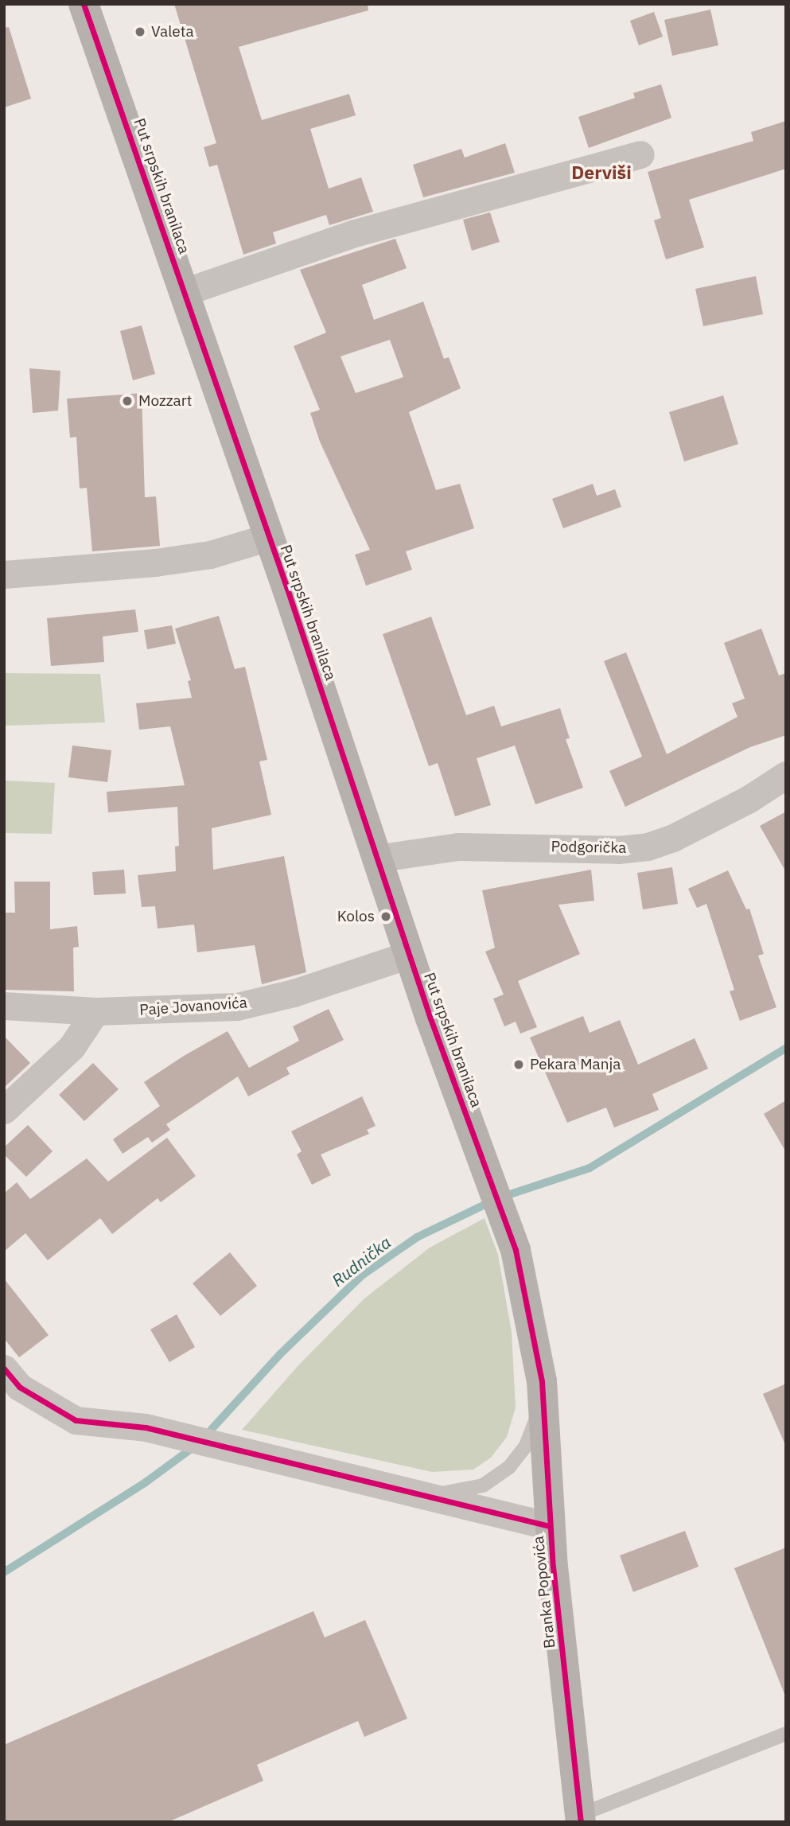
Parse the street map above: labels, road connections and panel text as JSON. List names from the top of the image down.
{
  "streets": {
    "main road": ["Put srpskih branilaca", "Branka Popovića"],
    "street": ["Podgorička", "Paje Jovanovića"]
  },
  "crossings": [
    ["Put srpskih branilaca", "Podgorička"],
    ["Put srpskih branilaca", "Paje Jovanovića"],
    ["Put srpskih branilaca", "Branka Popovića"]
  ],
  "districts": ["Derviši"],
  "water": ["Rudnička"],
  "places": [
    "Valeta",
    "Mozzart",
    "Kolos",
    "Pekara Manja"
  ]
}
